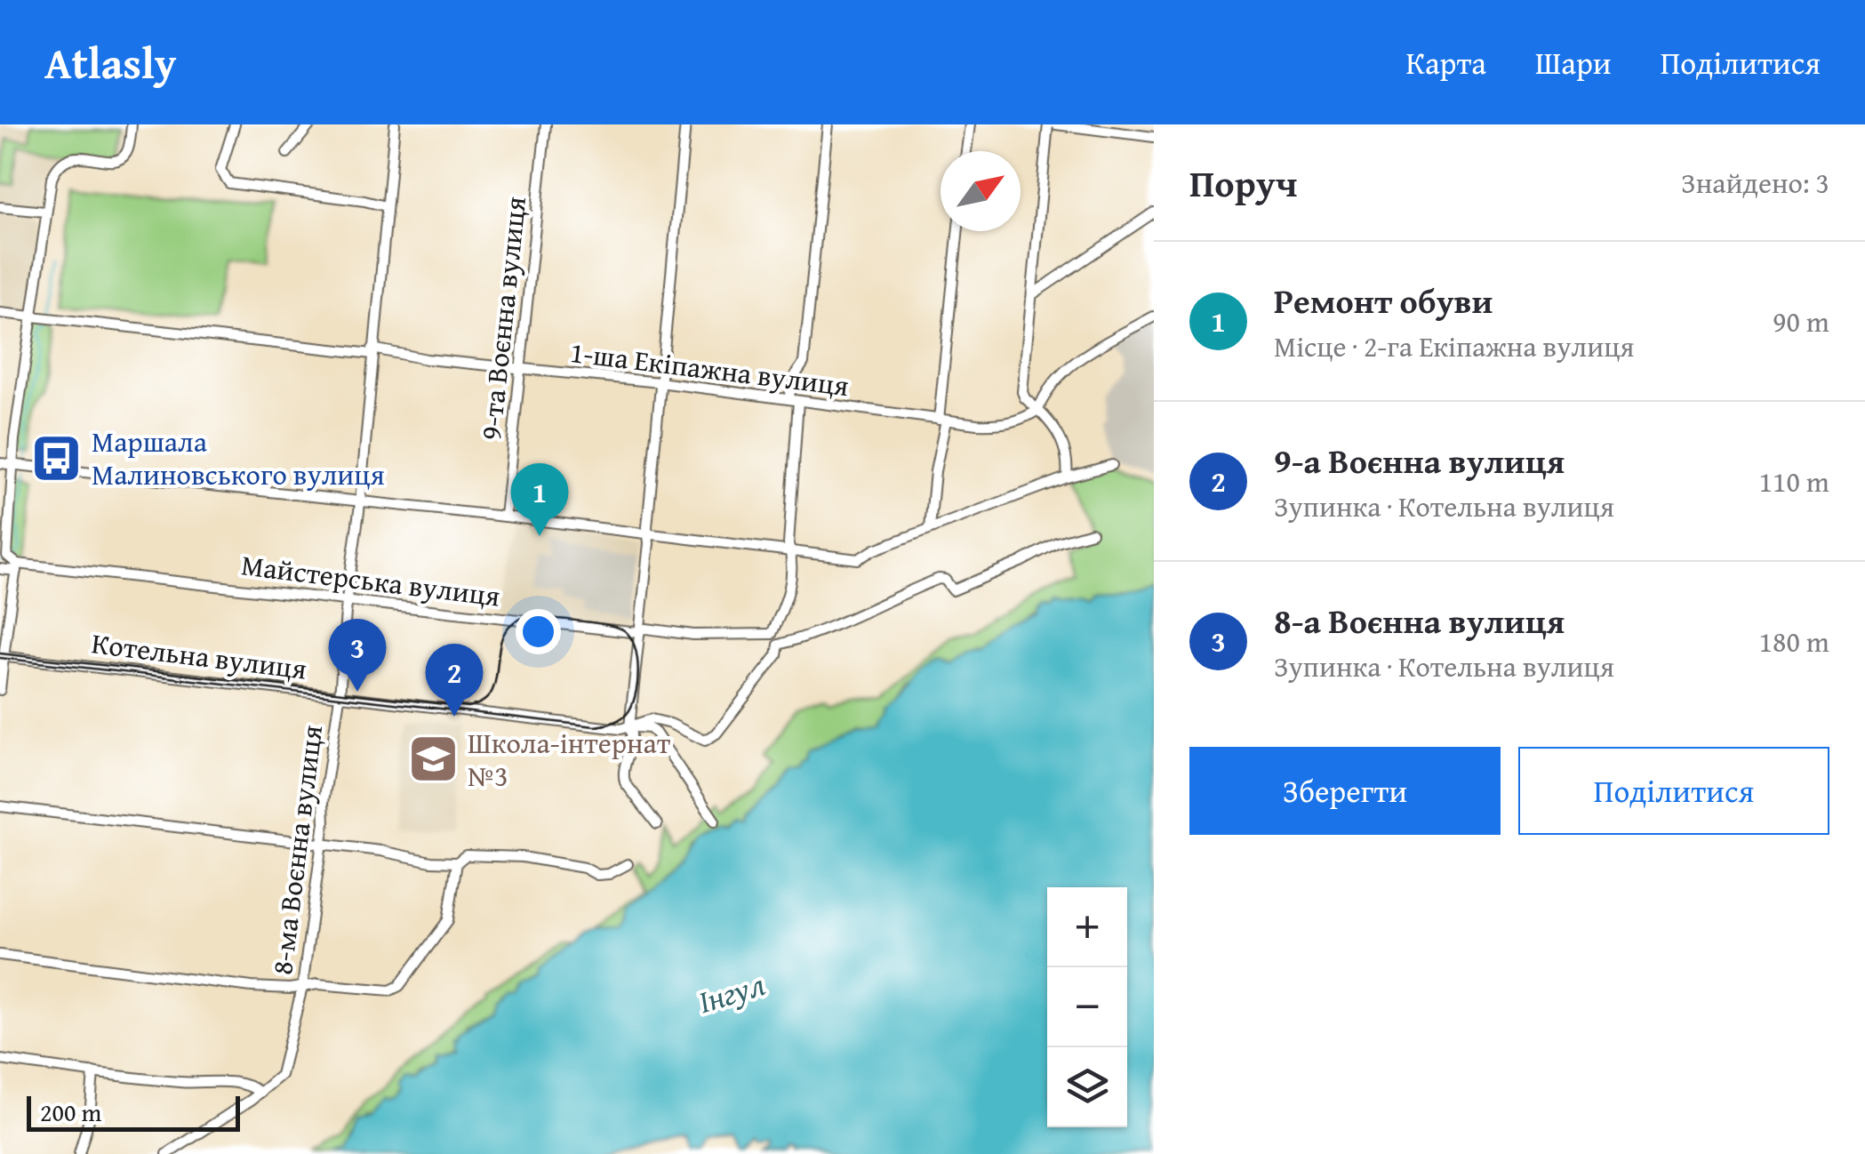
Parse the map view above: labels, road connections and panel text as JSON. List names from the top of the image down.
{
  "streets": {
    "street": [
      "9-та Воєнна вулиця",
      "1-ша Екіпажна вулиця",
      "Майстерська вулиця",
      "Котельна вулиця",
      "8-ма Воєнна вулиця"
    ]
  },
  "crossings": [
    ["9-та Воєнна вулиця", "1-ша Екіпажна вулиця"],
    ["1-ша Екіпажна вулиця", "8-ма Воєнна вулиця"],
    ["Майстерська вулиця", "8-ма Воєнна вулиця"],
    ["Котельна вулиця", "8-ма Воєнна вулиця"]
  ],
  "water": ["Інгул"],
  "places": {
    "bus stop": ["Маршала Малиновського вулиця"],
    "school or university": ["Школа-інтернат №3"]
  },
  "scale_bar": "200 m",
  "north": "top right",
  "page": {
    "header": "Atlasly",
    "nav": ["Карта", "Шари", "Поділитися"],
    "heading": ["Поруч", "Знайдено: 3"],
    "list": [
      {
        "mark": "1",
        "name": "Ремонт обуви",
        "note": "Місце · 2-га Екіпажна вулиця",
        "value": "90 m"
      },
      {
        "mark": "2",
        "name": "9-а Воєнна вулиця",
        "note": "Зупинка · Котельна вулиця",
        "value": "110 m"
      },
      {
        "mark": "3",
        "name": "8-а Воєнна вулиця",
        "note": "Зупинка · Котельна вулиця",
        "value": "180 m"
      }
    ],
    "pins": ["1", "3", "2"],
    "buttons": ["Зберегти", "Поділитися"],
    "map_buttons": ["+", "−"],
    "scale": "200 m"
  }
}
